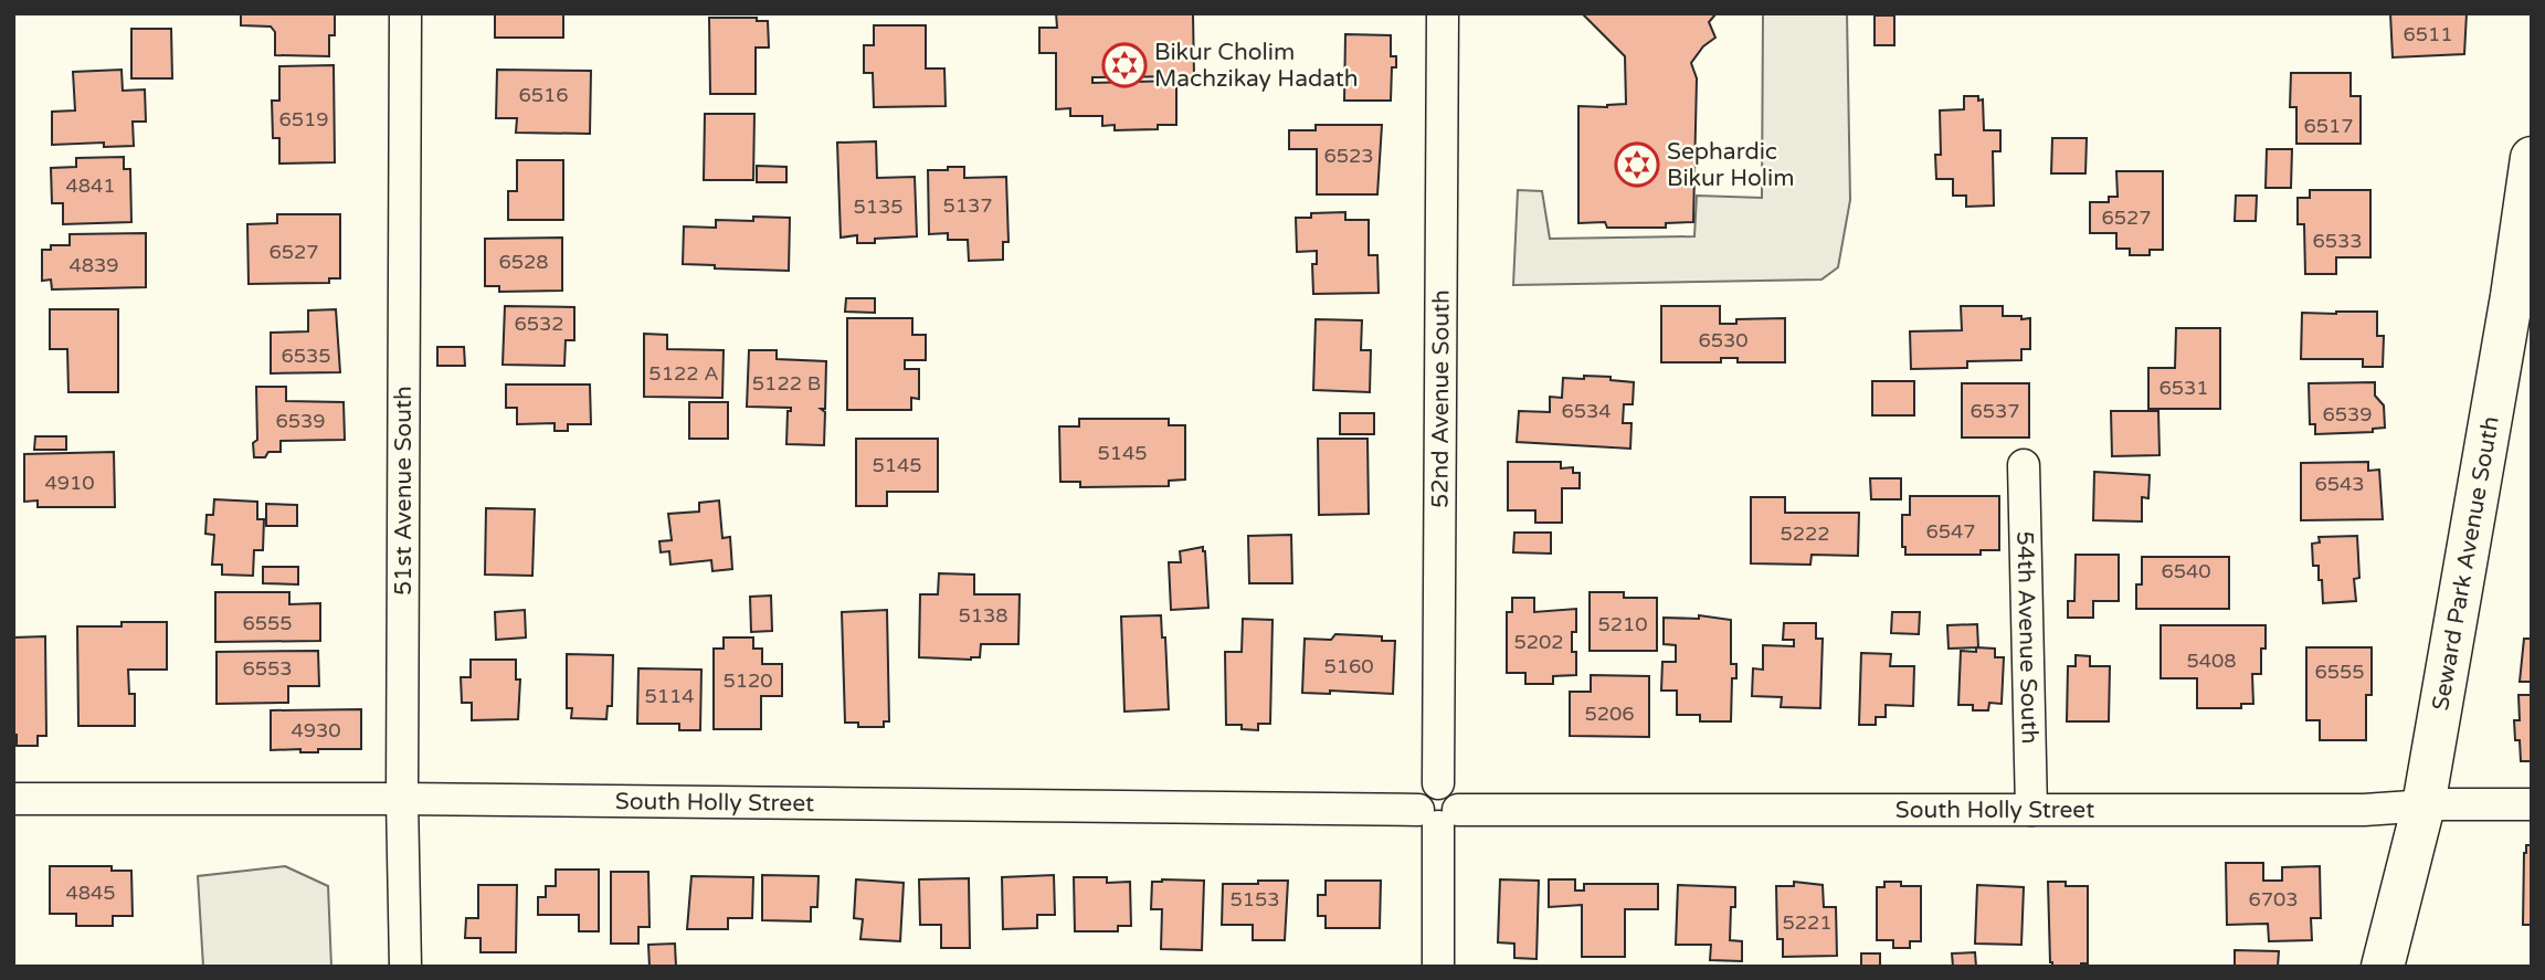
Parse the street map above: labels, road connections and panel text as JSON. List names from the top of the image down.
{
  "streets": {
    "main road": ["Seward Park Avenue South"],
    "street": [
      "52nd Avenue South",
      "51st Avenue South",
      "54th Avenue South",
      "South Holly Street"
    ]
  },
  "crossings": [
    ["52nd Avenue South", "South Holly Street"],
    ["51st Avenue South", "South Holly Street"],
    ["Seward Park Avenue South", "South Holly Street"],
    ["54th Avenue South", "South Holly Street"]
  ],
  "places": {
    "synagogue": ["Bikur Cholim Machzikay Hadath", "Sephardic Bikur Holim"]
  },
  "house_numbers": [
    "6511",
    "6516",
    "6519",
    "6517",
    "6523",
    "4841",
    "5137",
    "5135",
    "6527",
    "6533",
    "6527",
    "6528",
    "4839",
    "6532",
    "6530",
    "6535",
    "5122 A",
    "5122 B",
    "6531",
    "6534",
    "6537",
    "6539",
    "6539",
    "5145",
    "5145",
    "4910",
    "6543",
    "6547",
    "5222",
    "6540",
    "5138",
    "6555",
    "5210",
    "5202",
    "5408",
    "5160",
    "6553",
    "6555",
    "5120",
    "5114",
    "5206",
    "4930",
    "4845",
    "5153",
    "6703",
    "5221"
  ]
}
